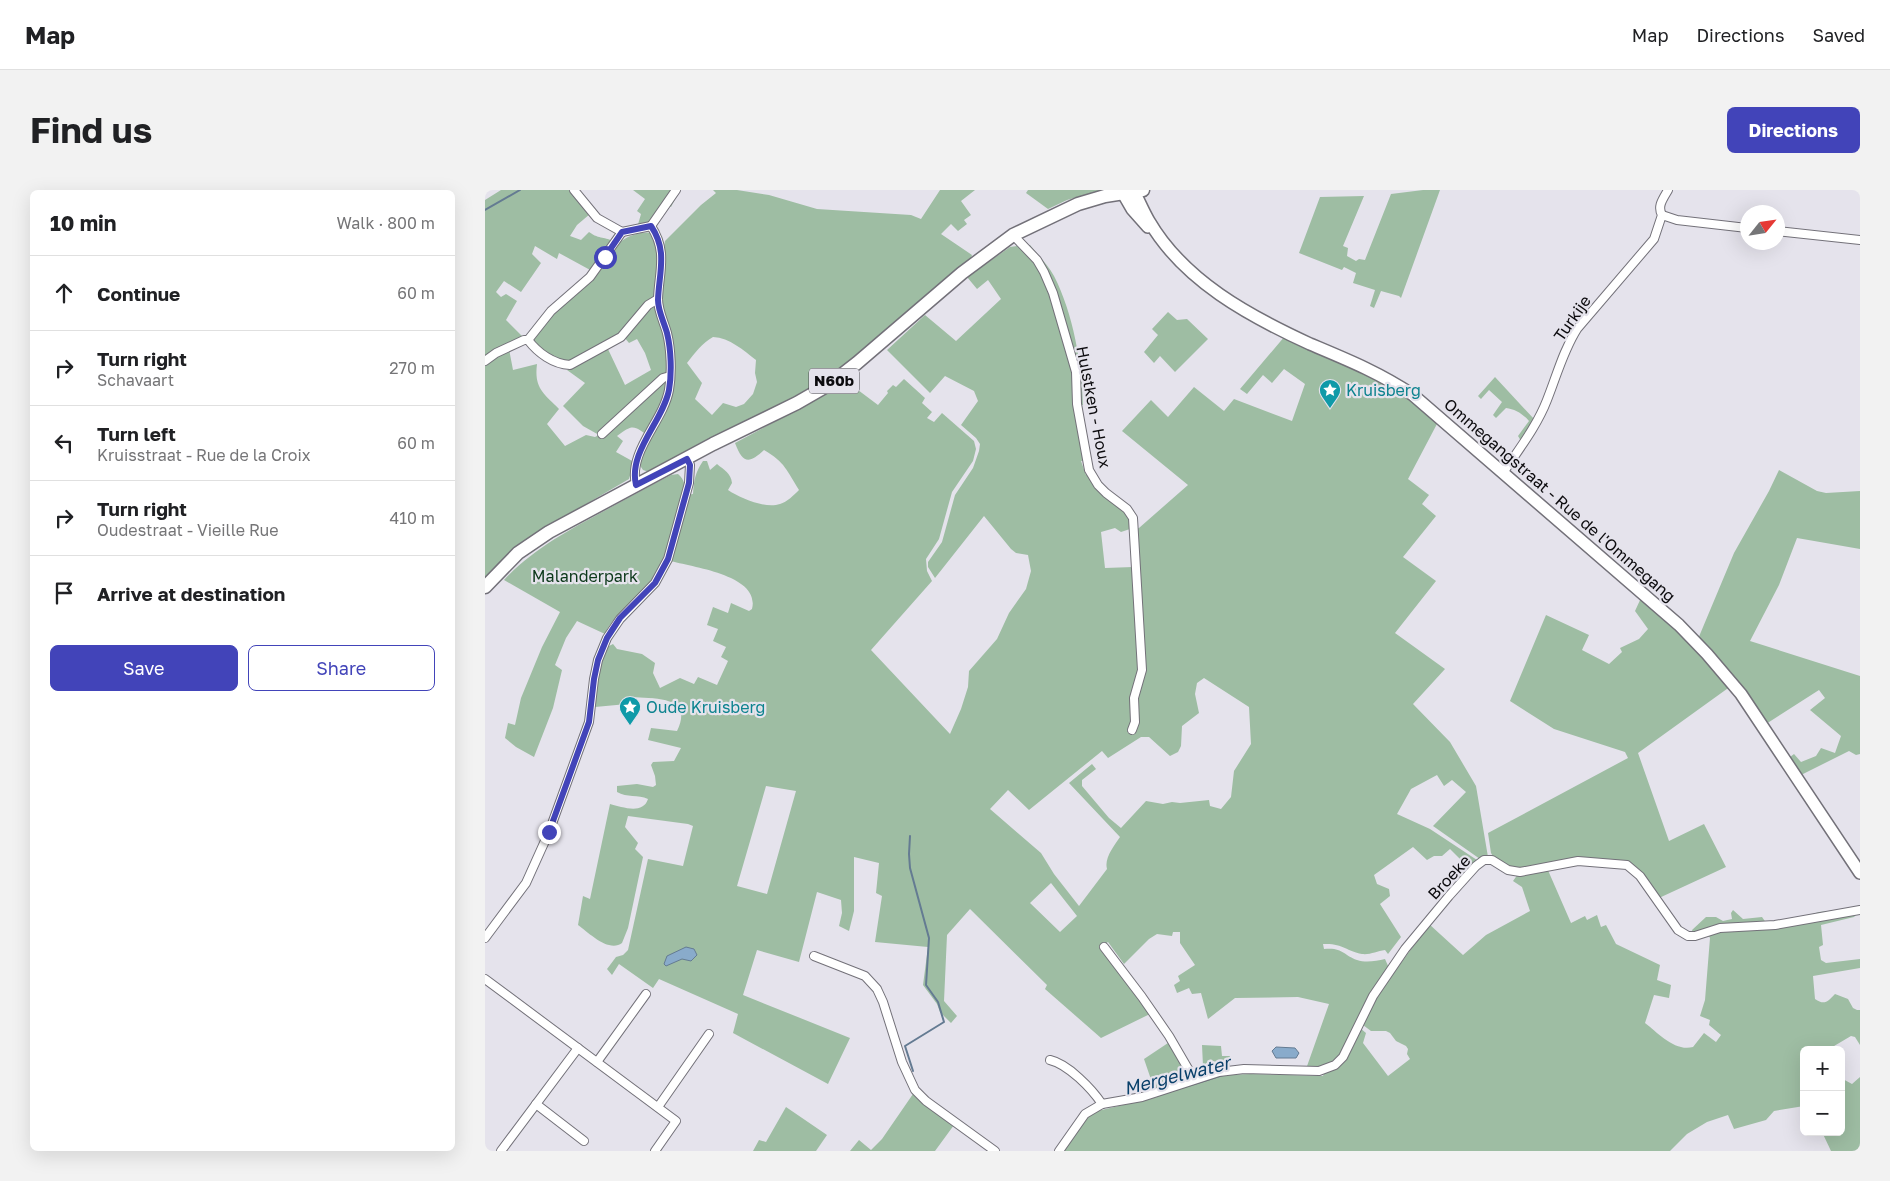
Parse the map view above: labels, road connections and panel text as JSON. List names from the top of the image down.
{
  "streets": {
    "main road": ["N60b", "Ommegangstraat - Rue de l'Ommegang"],
    "street": ["Turkije", "Hulstken - Houx", "Broeke"]
  },
  "crossings": [
    ["Turkije", "Ommegangstraat - Rue de l'Ommegang"],
    ["N60b", "Hulstken - Houx"],
    ["N60b", "Ommegangstraat - Rue de l'Ommegang"]
  ],
  "water": ["Mergelwater"],
  "parks": ["Malanderpark"],
  "places": {
    "place": ["Kruisberg", "Oude Kruisberg"]
  },
  "north": "top right",
  "page": {
    "header": "Map",
    "nav": ["Map", "Directions", "Saved"],
    "buttons": [
      "Directions",
      ["Save", "Share"]
    ],
    "title": "Find us",
    "heading": ["10 min", "Walk · 800 m"],
    "list": [
      ["Continue", "60 m"],
      ["Turn right", "Schavaart", "270 m"],
      ["Turn left", "Kruisstraat - Rue de la Croix", "60 m"],
      ["Turn right", "Oudestraat - Vieille Rue", "410 m"],
      "Arrive at destination"
    ],
    "map_buttons": ["+", "−"]
  }
}
